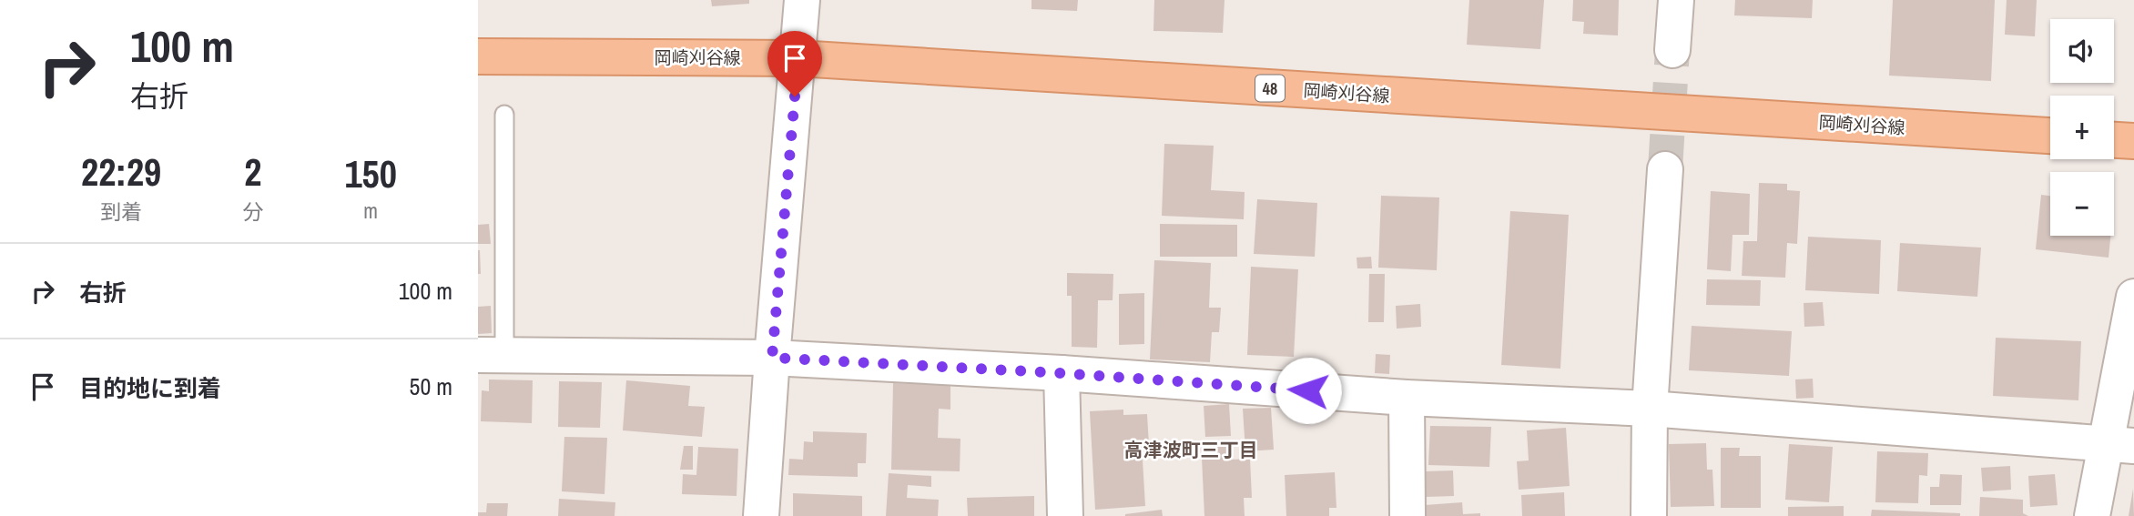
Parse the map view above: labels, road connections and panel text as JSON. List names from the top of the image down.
{
  "streets": {
    "main road": ["岡崎刈谷線", "48"]
  },
  "districts": ["高津波町三丁目"],
  "page": {
    "turn": ["100 m", "右折"],
    "map_buttons": ["+", "−"],
    "eta": [
      "22:29",
      "到着",
      "2",
      "分",
      "150",
      "m"
    ],
    "list": [
      {
        "name": "右折",
        "value": "100 m"
      },
      {
        "name": "目的地に到着",
        "value": "50 m"
      }
    ]
  }
}
